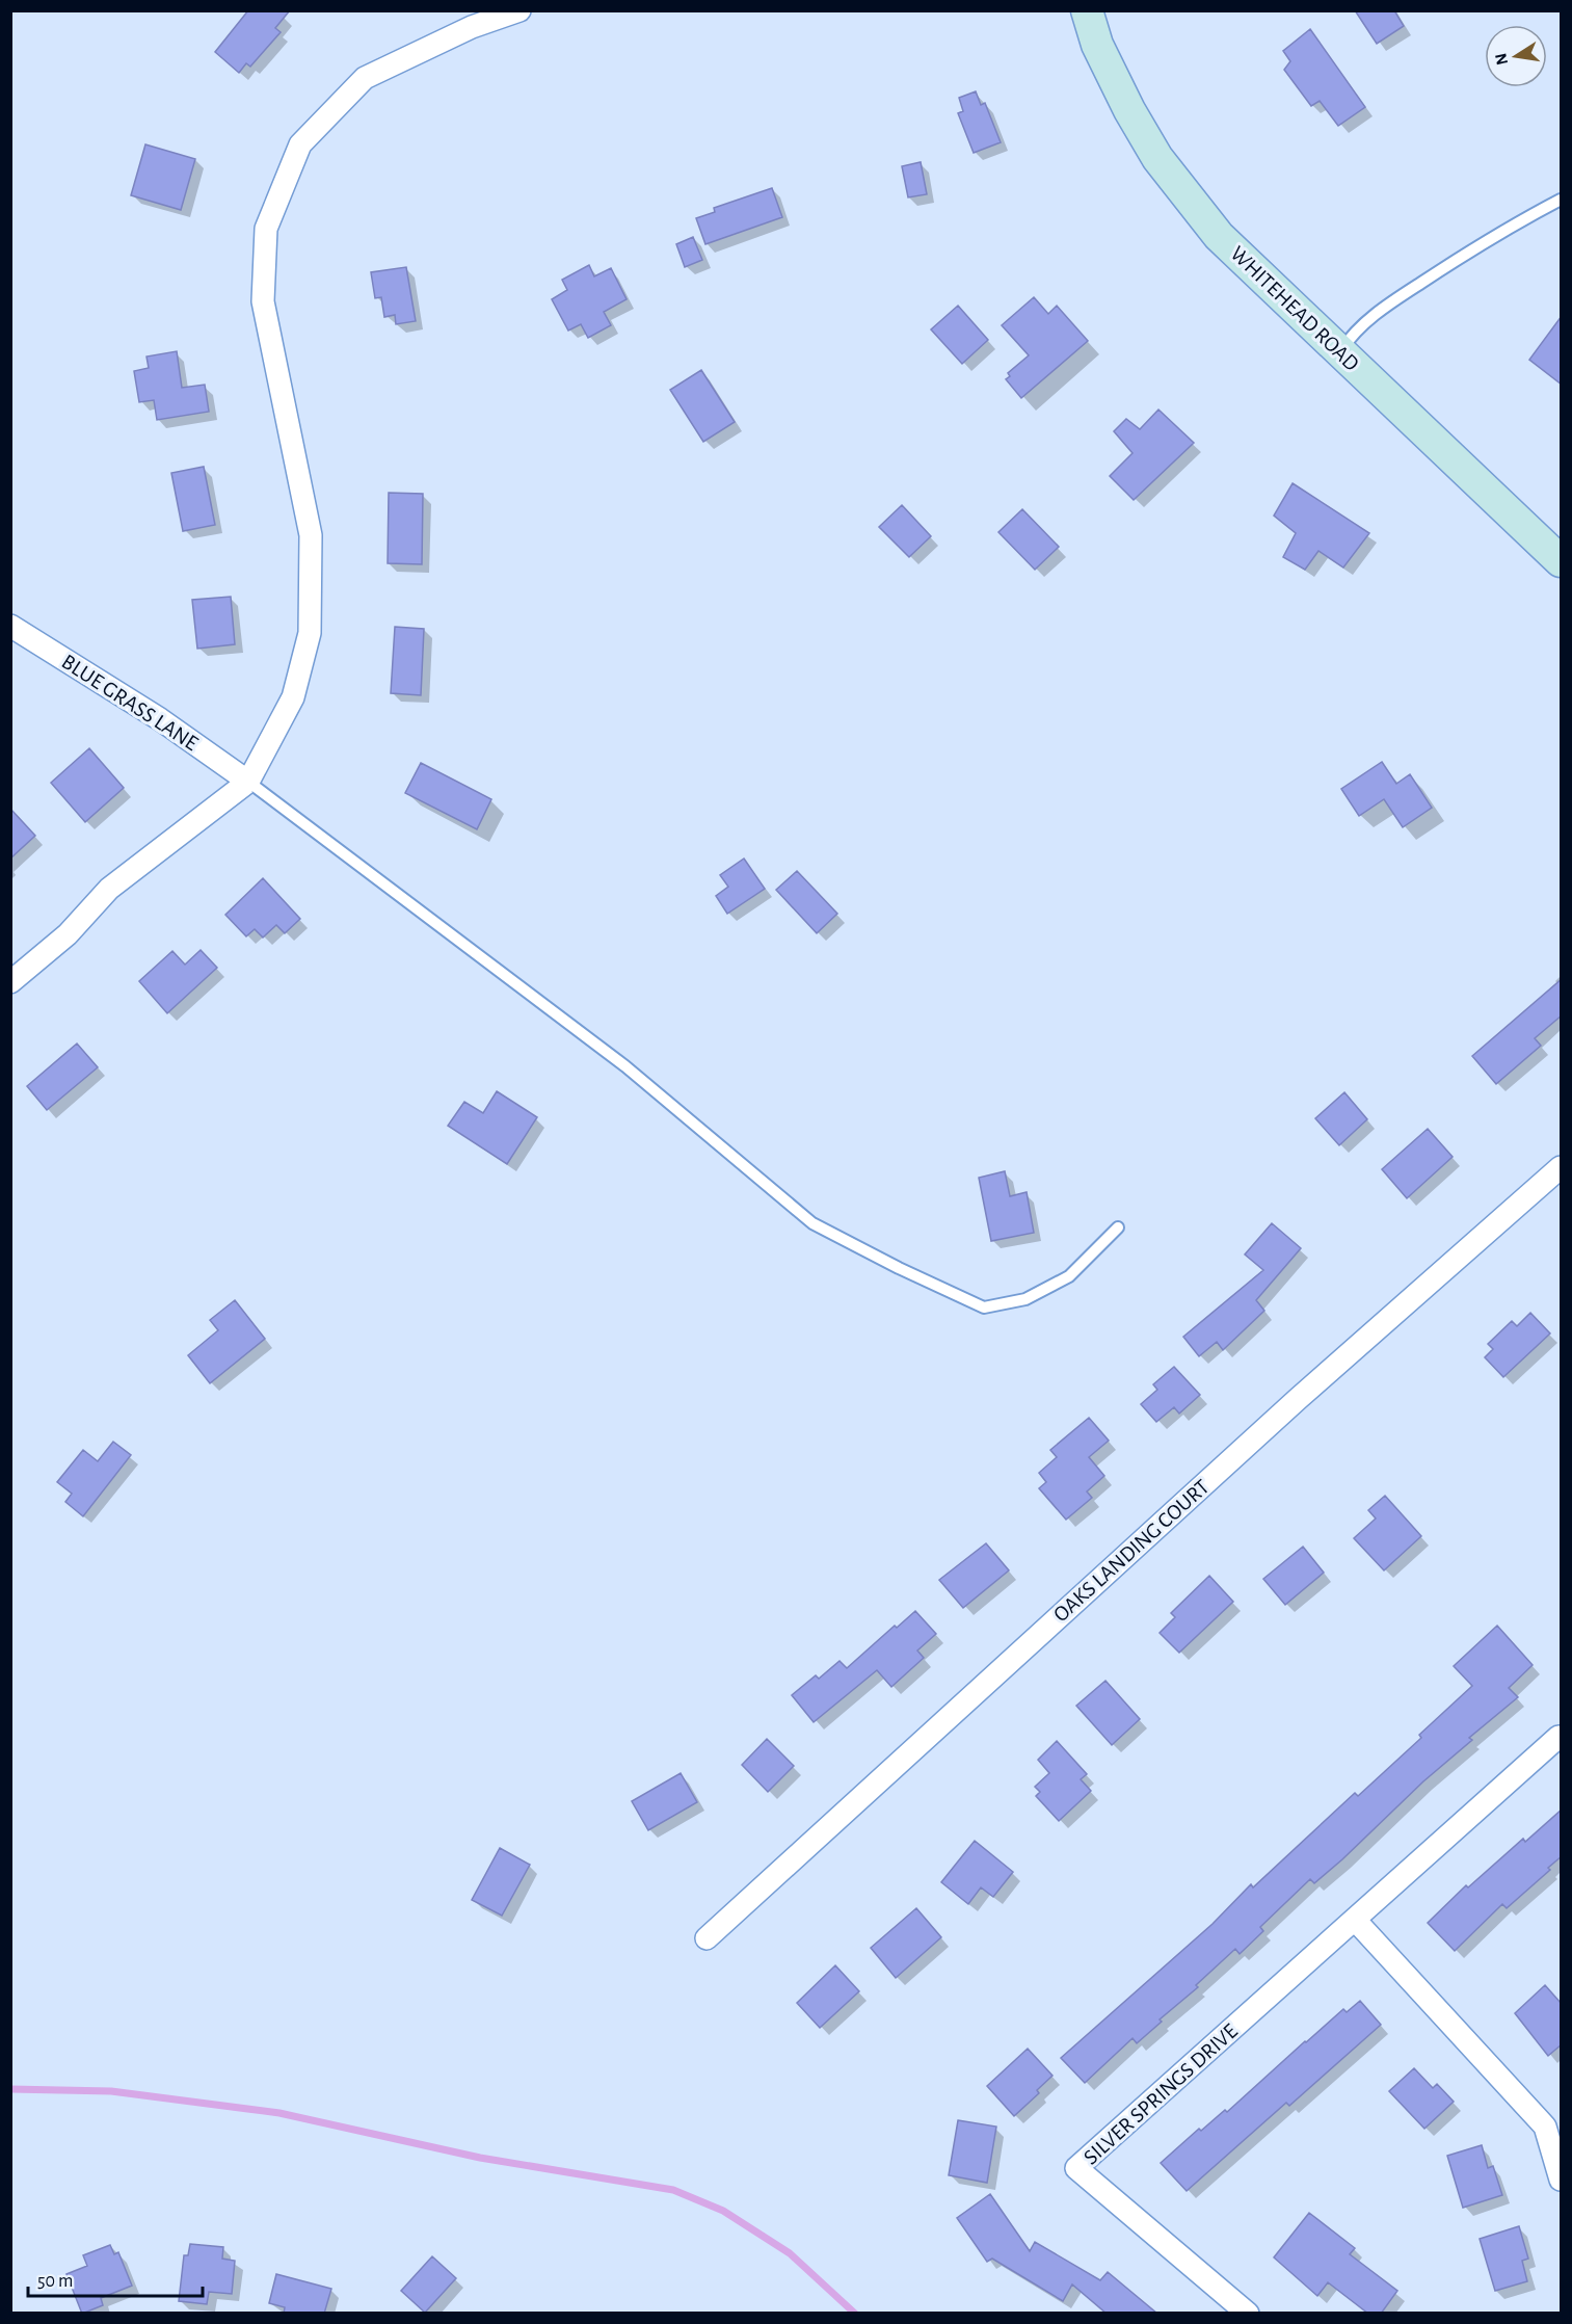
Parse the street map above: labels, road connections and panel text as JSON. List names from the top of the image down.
{
  "streets": {
    "street": [
      "WHITEHEAD ROAD",
      "BLUE GRASS LANE",
      "OAKS LANDING COURT",
      "SILVER SPRINGS DRIVE"
    ]
  },
  "scale_bar": "50 m",
  "north": "left"
}
